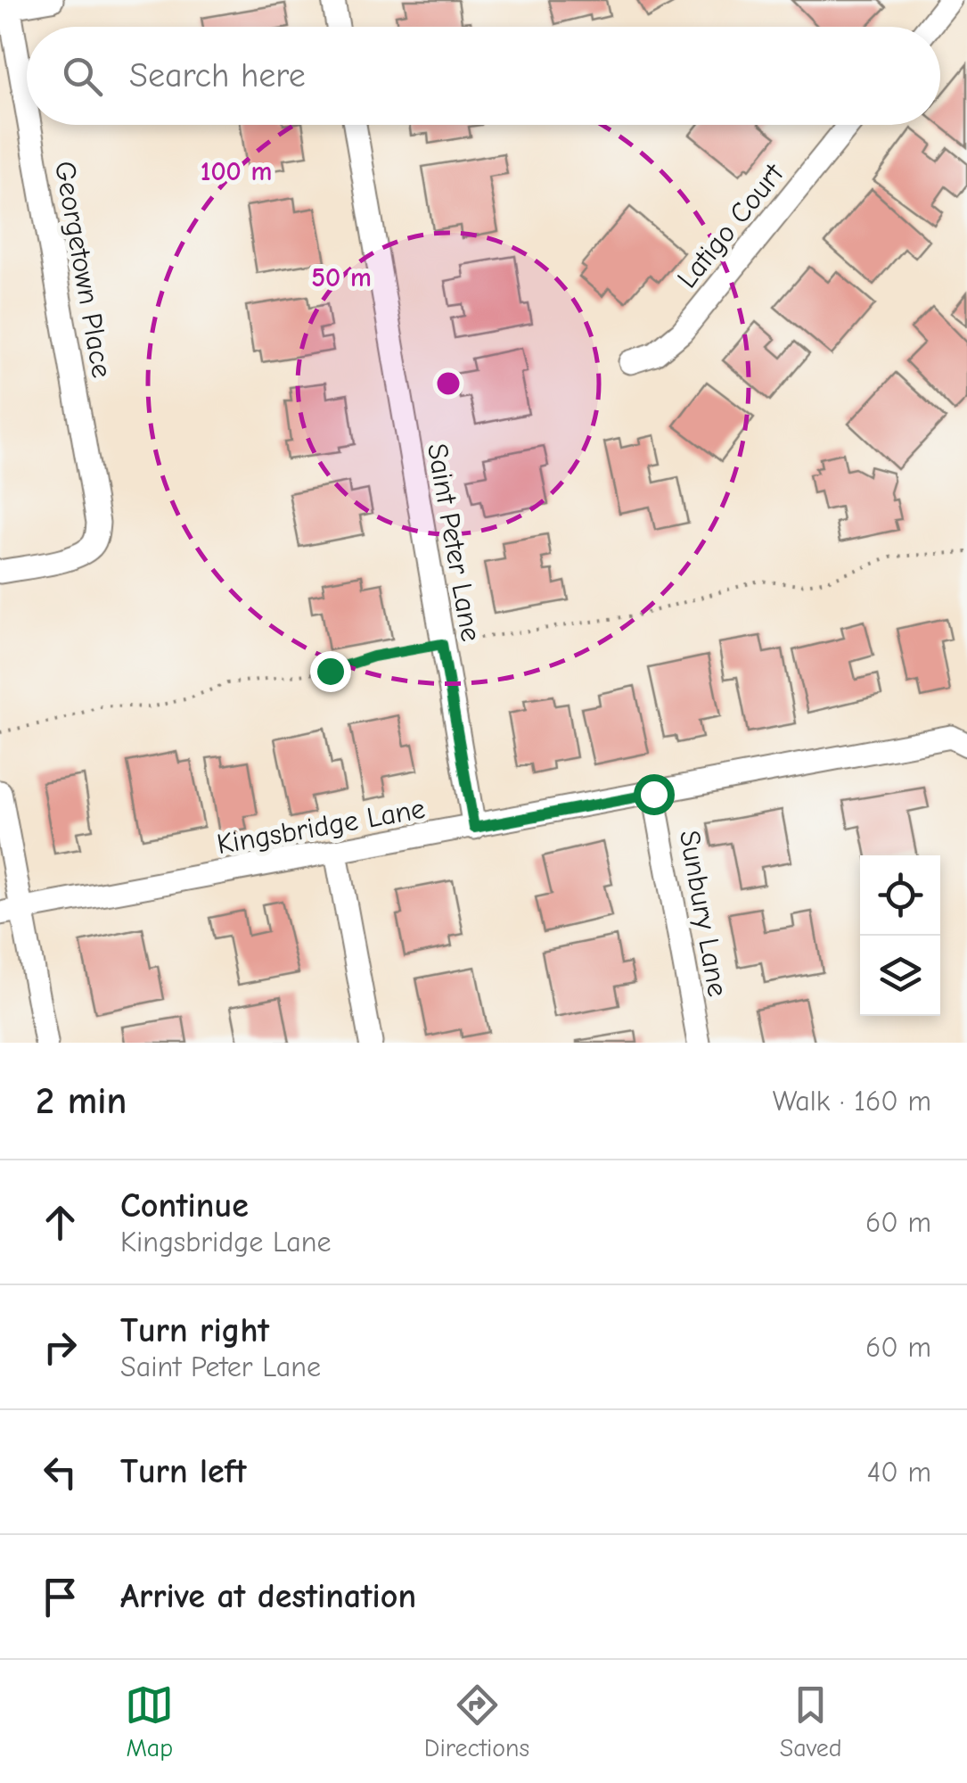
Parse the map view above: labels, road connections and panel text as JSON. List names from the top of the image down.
{
  "streets": {
    "street": [
      "Latigo Court",
      "Georgetown Place",
      "Saint Peter Lane",
      "Kingsbridge Lane",
      "Sunbury Lane"
    ]
  },
  "crossings": [
    ["Saint Peter Lane", "Kingsbridge Lane"],
    ["Kingsbridge Lane", "Sunbury Lane"]
  ],
  "page": {
    "search": "Search here",
    "heading": ["2 min", "Walk · 160 m"],
    "list": [
      ["Continue", "Kingsbridge Lane", "60 m"],
      ["Turn right", "Saint Peter Lane", "60 m"],
      ["Turn left", "40 m"],
      "Arrive at destination"
    ],
    "nav": ["Map", "Directions", "Saved"]
  },
  "rings": ["100 m", "50 m"]
}
